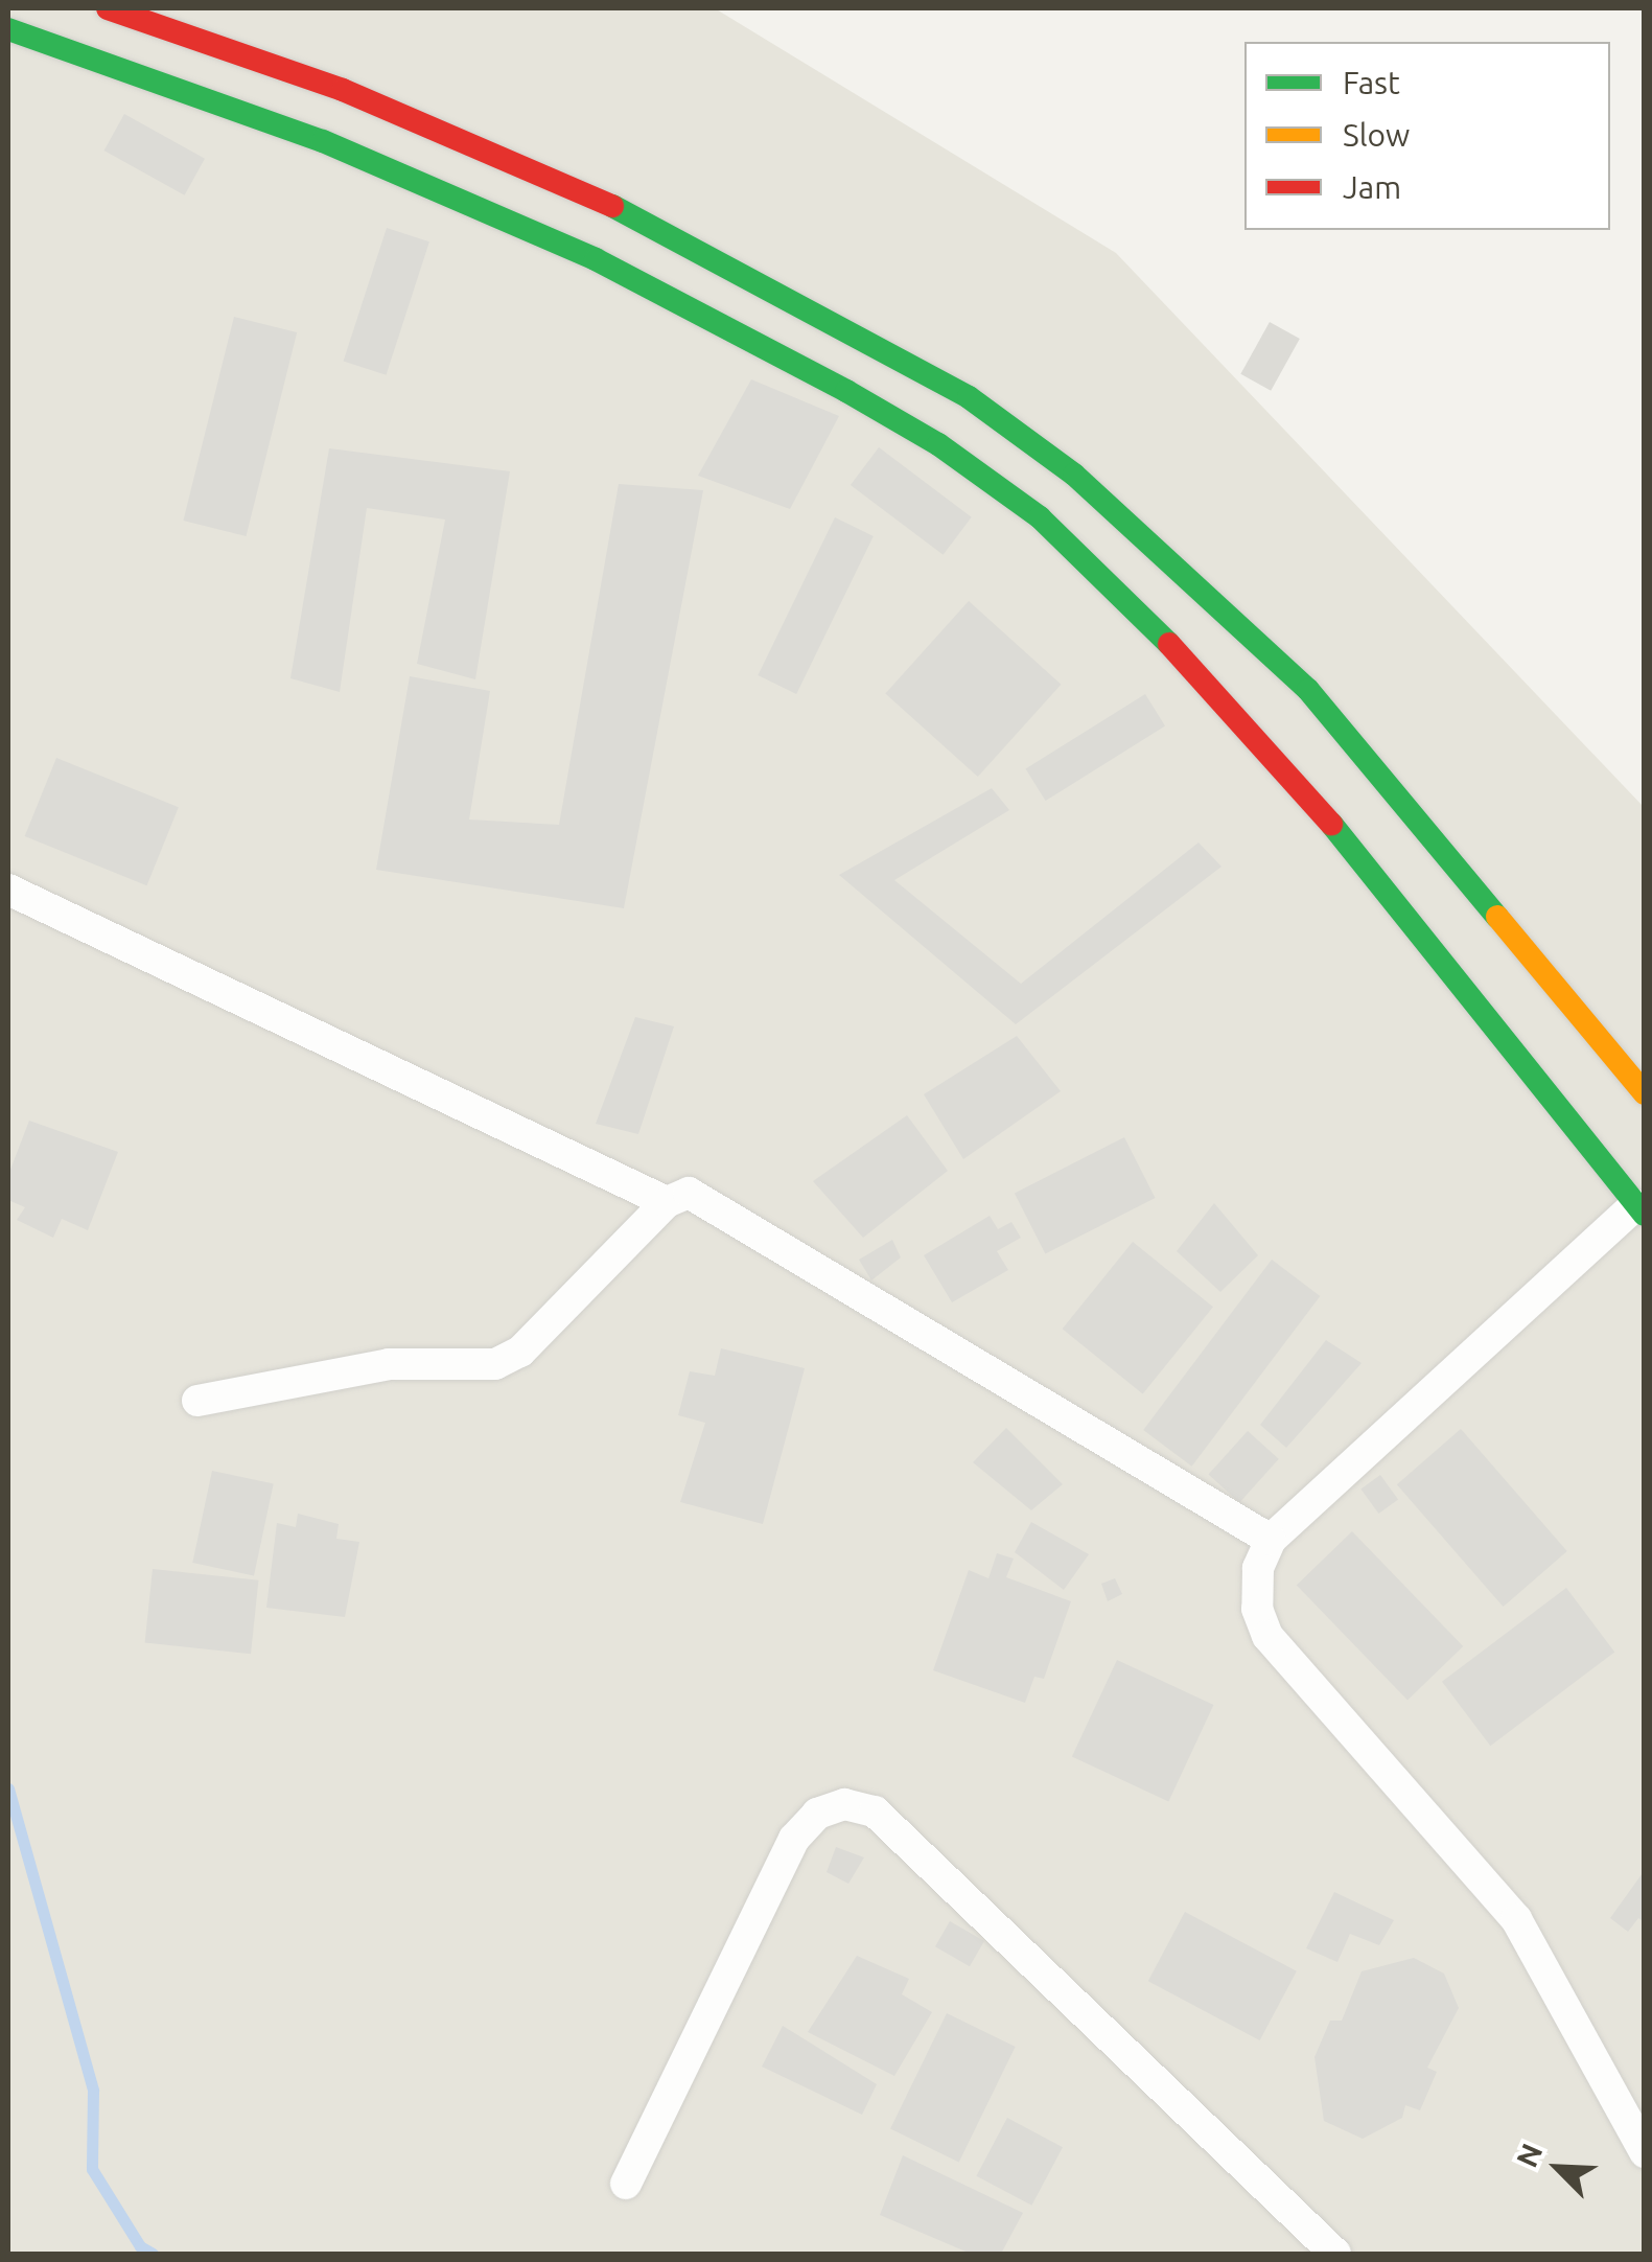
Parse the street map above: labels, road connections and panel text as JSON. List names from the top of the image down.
{
  "legend": ["Fast", "Slow", "Jam"],
  "north": "top left"
}
